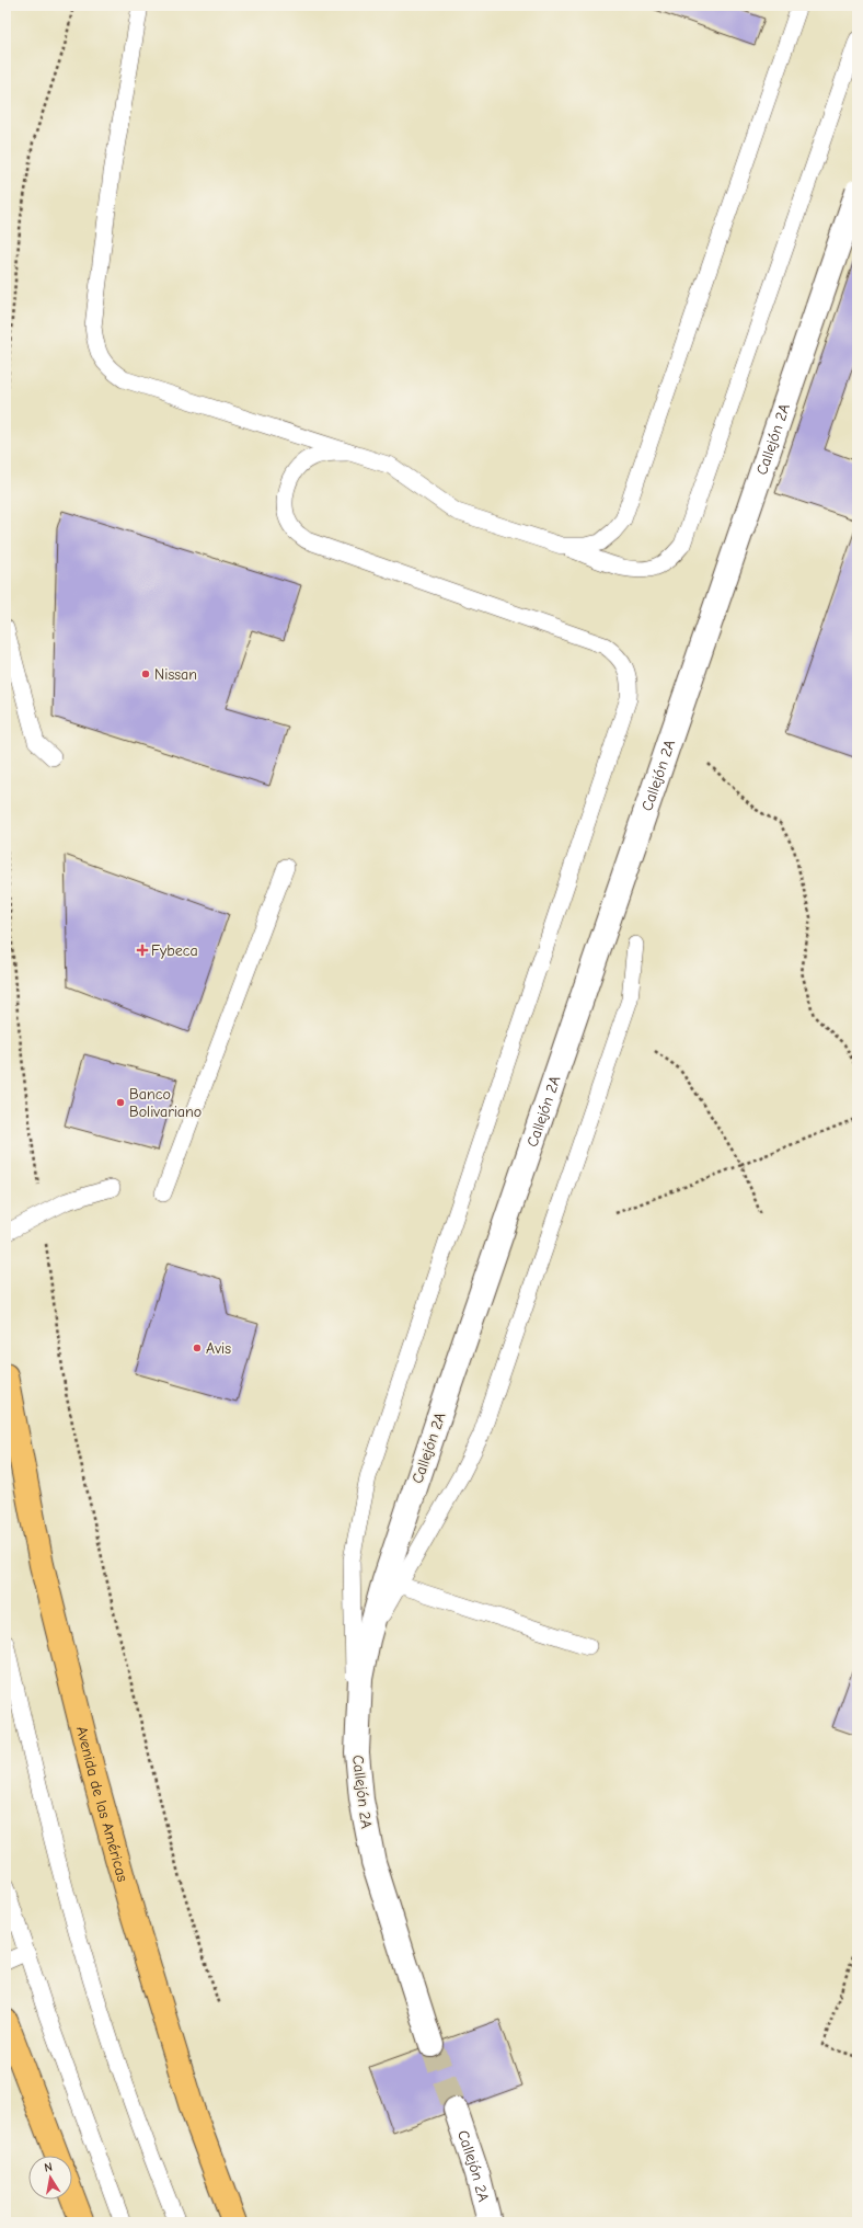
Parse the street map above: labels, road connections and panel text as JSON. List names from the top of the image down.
{
  "streets": {
    "main road": ["Avenida de las Américas"],
    "street": ["Callejón 2A"]
  },
  "places": {
    "other": ["Nissan", "Banco Bolivariano", "Avis"],
    "health": ["Fybeca"]
  },
  "north": "top"
}
